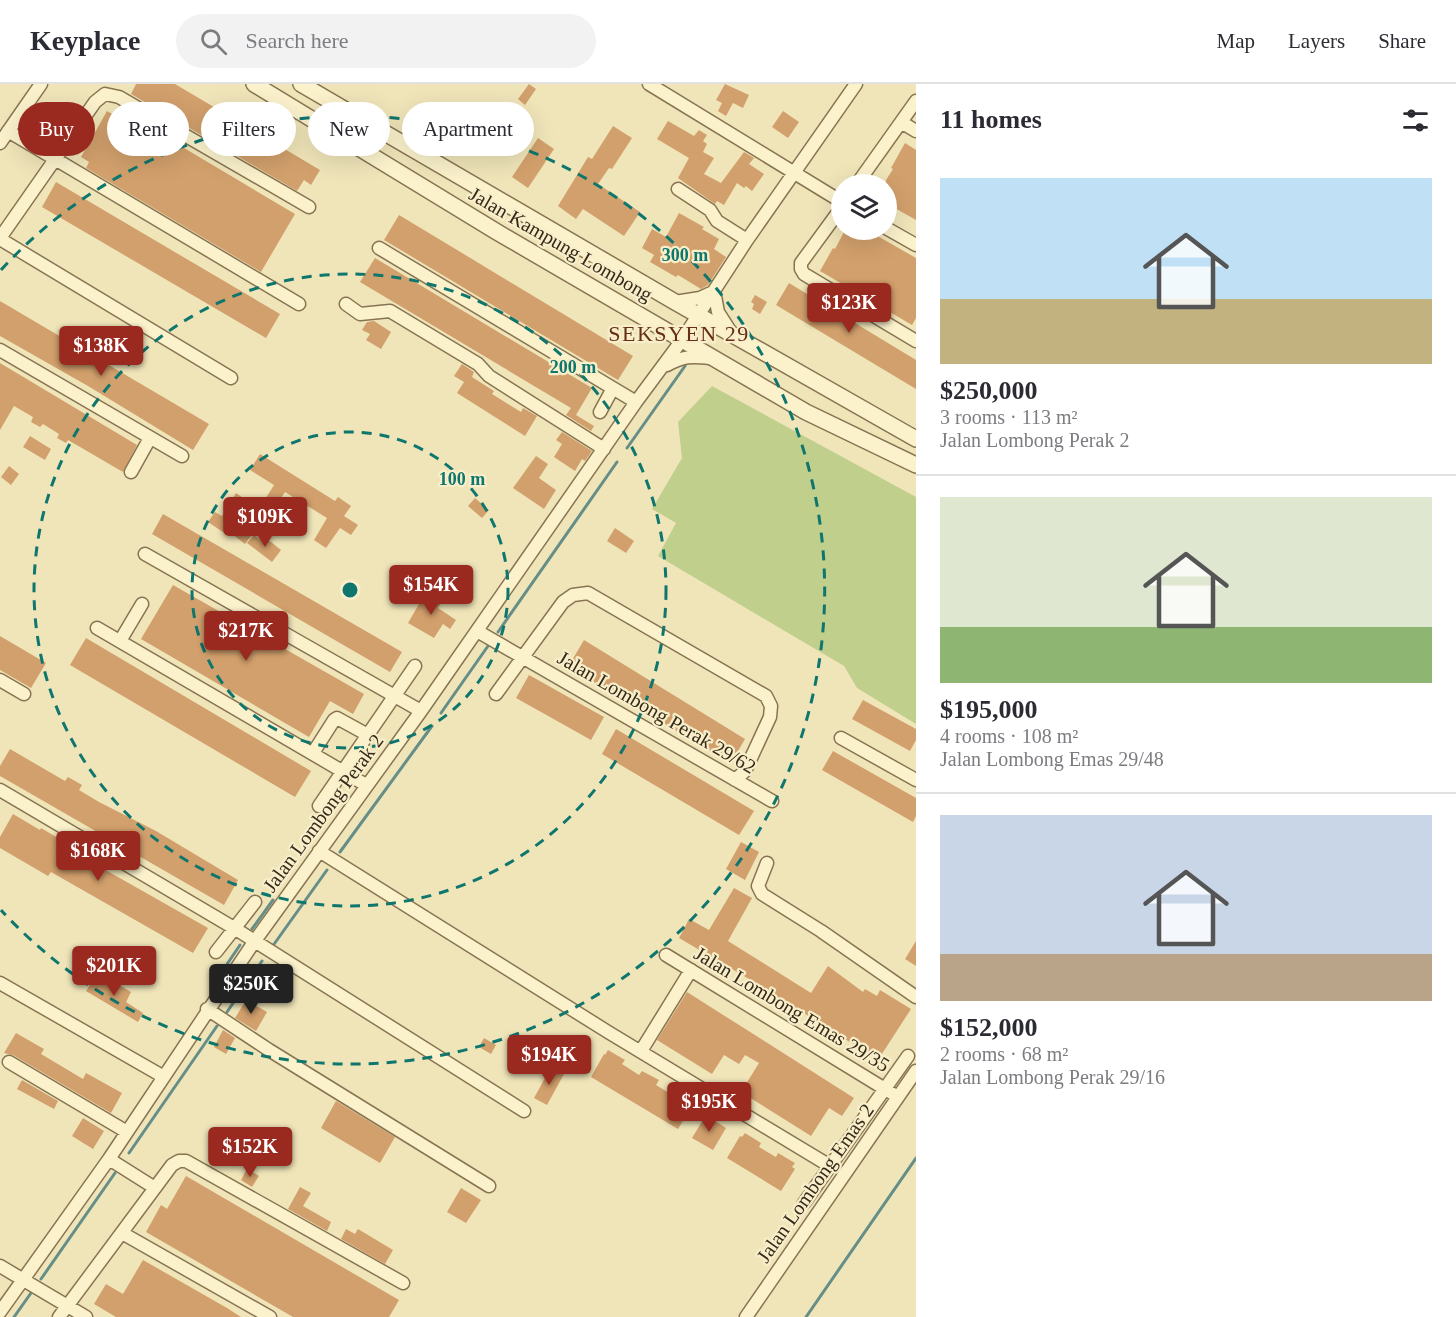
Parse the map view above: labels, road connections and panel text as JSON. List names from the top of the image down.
{
  "streets": {
    "street": [
      "Jalan Kampung Lombong",
      "Jalan Lombong Perak 29/62",
      "Jalan Lombong Perak 2",
      "Jalan Lombong Emas 29/35",
      "Jalan Lombong Emas 2"
    ]
  },
  "crossings": [
    ["Jalan Kampung Lombong", "Jalan Lombong Perak 2"],
    ["Jalan Lombong Perak 29/62", "Jalan Lombong Perak 2"],
    ["Jalan Lombong Emas 29/35", "Jalan Lombong Emas 2"]
  ],
  "districts": ["SEKSYEN 29"],
  "page": {
    "header": "Keyplace",
    "search": "Search here",
    "nav": ["Map", "Layers", "Share"],
    "heading": "11 homes",
    "chip": [
      "Buy",
      "Rent",
      "Filters",
      "New",
      "Apartment"
    ],
    "list": [
      {
        "name": "$250,000",
        "note": "3 rooms · 113 m² · Jalan Lombong Perak 2"
      },
      {
        "name": "$195,000",
        "note": "4 rooms · 108 m² · Jalan Lombong Emas 29/48"
      },
      {
        "name": "$152,000",
        "note": "2 rooms · 68 m² · Jalan Lombong Perak 29/16"
      }
    ],
    "price": [
      "$123K",
      "$138K",
      "$109K",
      "$154K",
      "$217K",
      "$168K",
      "$201K",
      "$250K",
      "$194K",
      "$195K",
      "$152K"
    ]
  },
  "rings": ["300 m", "200 m", "100 m"]
}
